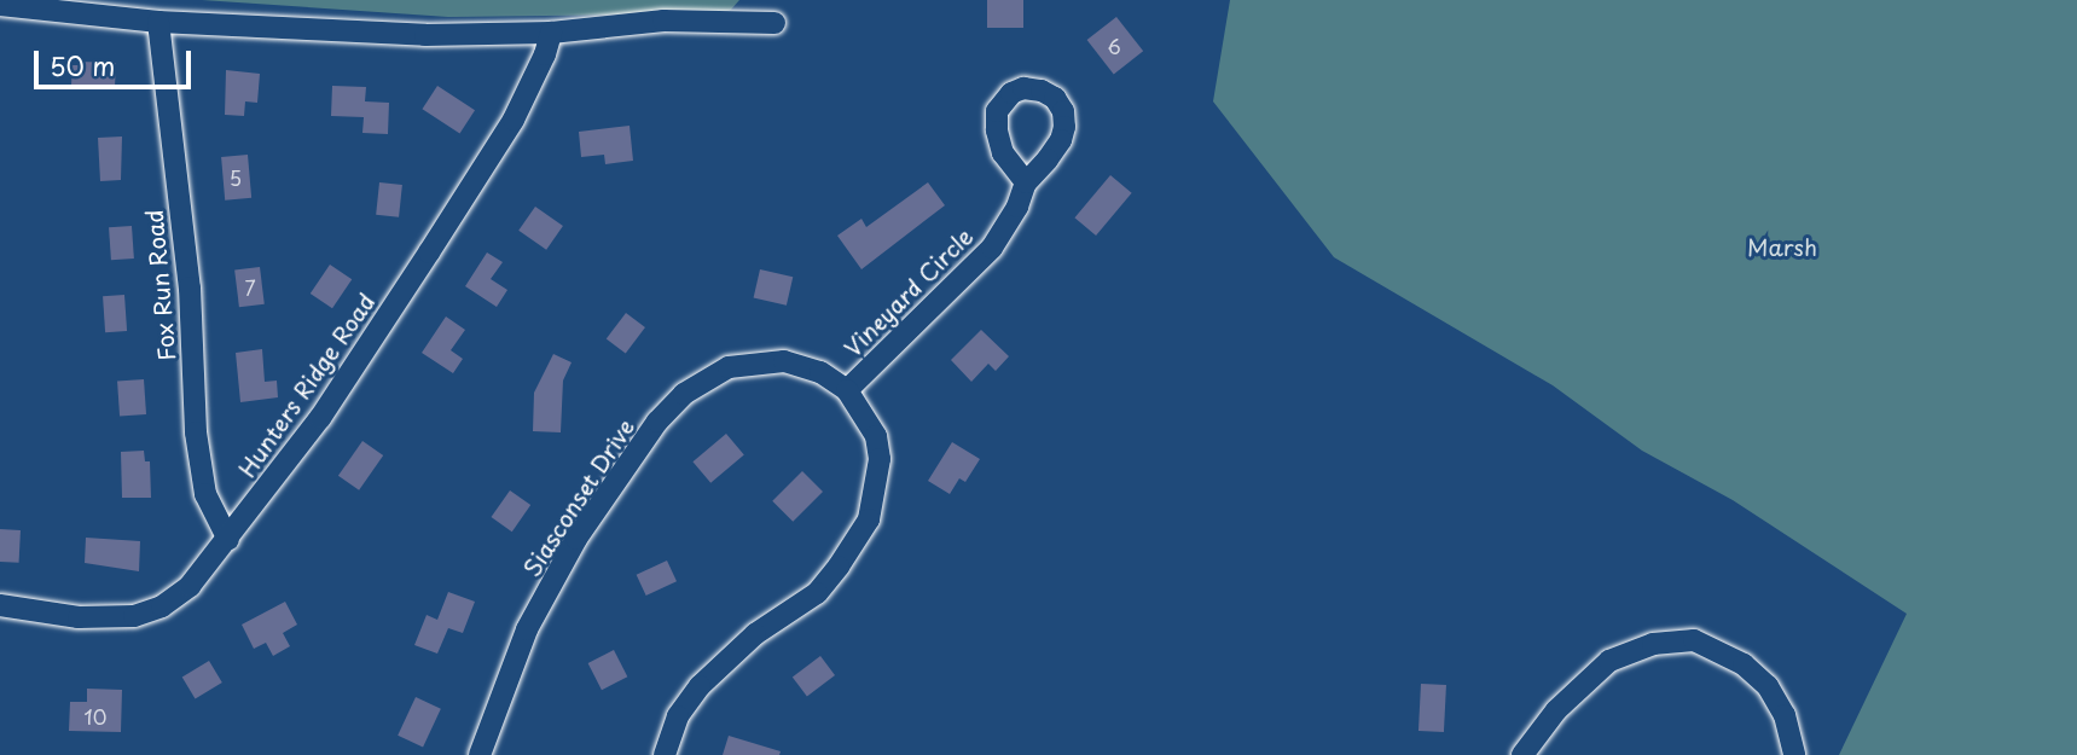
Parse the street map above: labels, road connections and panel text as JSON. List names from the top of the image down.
{
  "streets": {
    "street": [
      "Fox Run Road",
      "Vineyard Circle",
      "Hunters Ridge Road",
      "Siasconset Drive"
    ]
  },
  "crossings": [
    ["Fox Run Road", "Hunters Ridge Road"],
    ["Vineyard Circle", "Siasconset Drive"]
  ],
  "parks": ["Marsh"],
  "house_numbers": [
    "6",
    "5",
    "7",
    "10"
  ],
  "scale_bar": "50 m"
}
